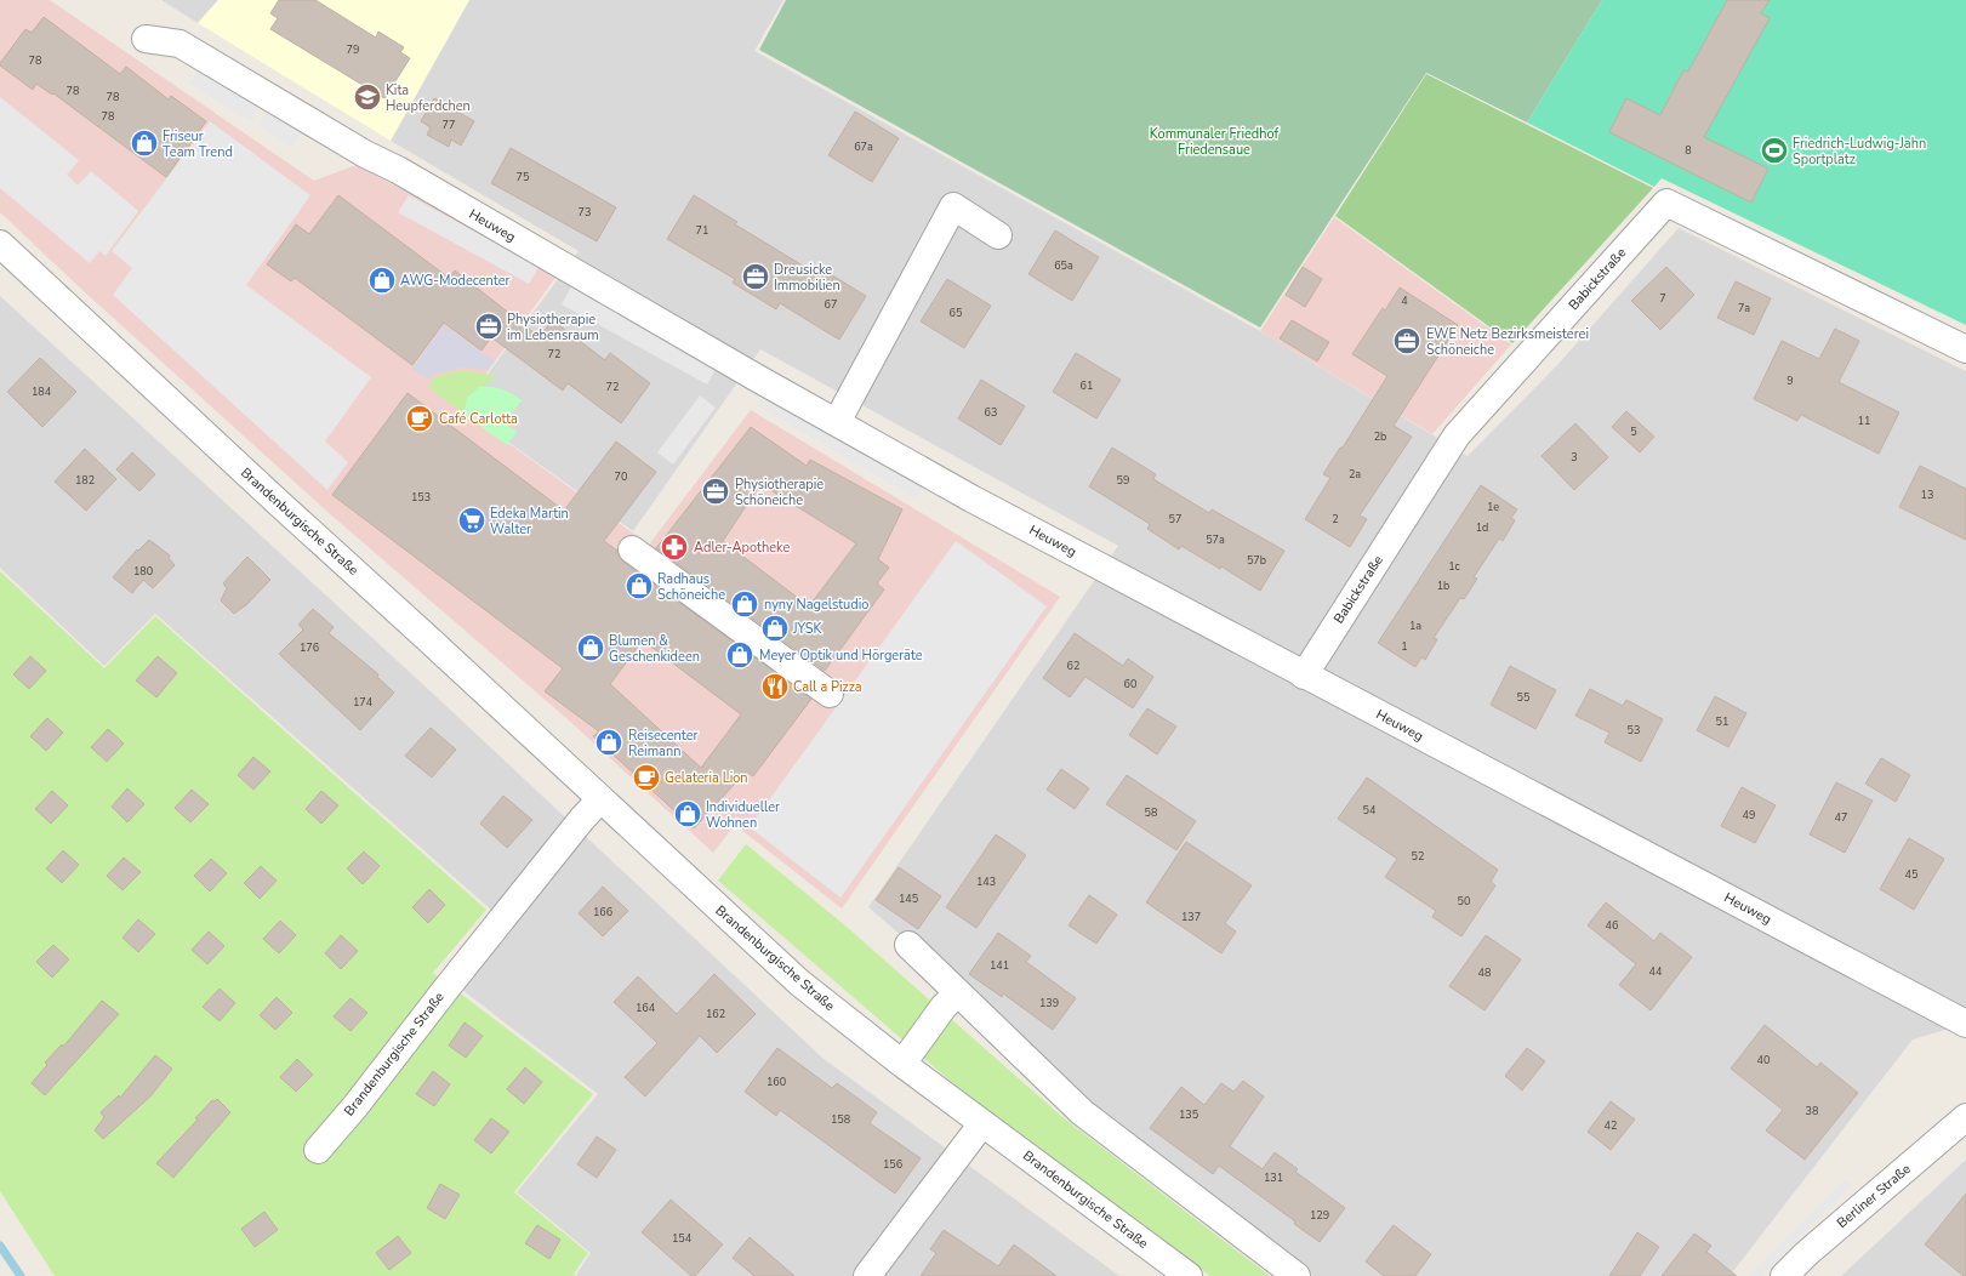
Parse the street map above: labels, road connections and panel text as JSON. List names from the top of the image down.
{
  "streets": {
    "street": [
      "Heuweg",
      "Babickstraße",
      "Brandenburgische Straße",
      "Berliner Straße"
    ]
  },
  "crossings": [
    ["Heuweg", "Babickstraße"]
  ],
  "parks": ["Kommunaler Friedhof Friedensaue"],
  "places": {
    "school or university": ["Kita Heupferdchen"],
    "shop": [
      "Friseur Team Trend",
      "AWG-Modecenter",
      "Radhaus Schöneiche",
      "nyny Nagelstudio",
      "JYSK",
      "Blumen & Geschenkideen",
      "Meyer Optik und Hörgeräte",
      "Reisecenter Reimann",
      "Individueller Wohnen"
    ],
    "sports": ["Friedrich-Ludwig-Jahn Sportplatz"],
    "office": [
      "Dreusicke Immobilien",
      "Physiotherapie im Lebensraum",
      "EWE Netz Bezirksmeisterei Schöneiche",
      "Physiotherapie Schöneiche"
    ],
    "cafe": ["Café Carlotta", "Gelateria Lion"],
    "supermarket": ["Edeka Martin Walter"],
    "pharmacy": ["Adler-Apotheke"],
    "restaurant": ["Call a Pizza"]
  },
  "house_numbers": [
    "79",
    "78",
    "78",
    "78",
    "78",
    "77",
    "67a",
    "8",
    "75",
    "73",
    "71",
    "65a",
    "7",
    "4",
    "67",
    "7a",
    "65",
    "72",
    "9",
    "61",
    "72",
    "184",
    "63",
    "11",
    "5",
    "2b",
    "3",
    "2a",
    "70",
    "182",
    "59",
    "13",
    "153",
    "1e",
    "57",
    "2",
    "1d",
    "57a",
    "57b",
    "1c",
    "180",
    "1b",
    "1a",
    "1",
    "176",
    "62",
    "60",
    "55",
    "174",
    "51",
    "53",
    "54",
    "58",
    "49",
    "47",
    "52",
    "45",
    "143",
    "145",
    "50",
    "166",
    "137",
    "46",
    "141",
    "44",
    "48",
    "139",
    "164",
    "162",
    "40",
    "160",
    "38",
    "135",
    "158",
    "42",
    "156",
    "131",
    "129",
    "154"
  ]
}
